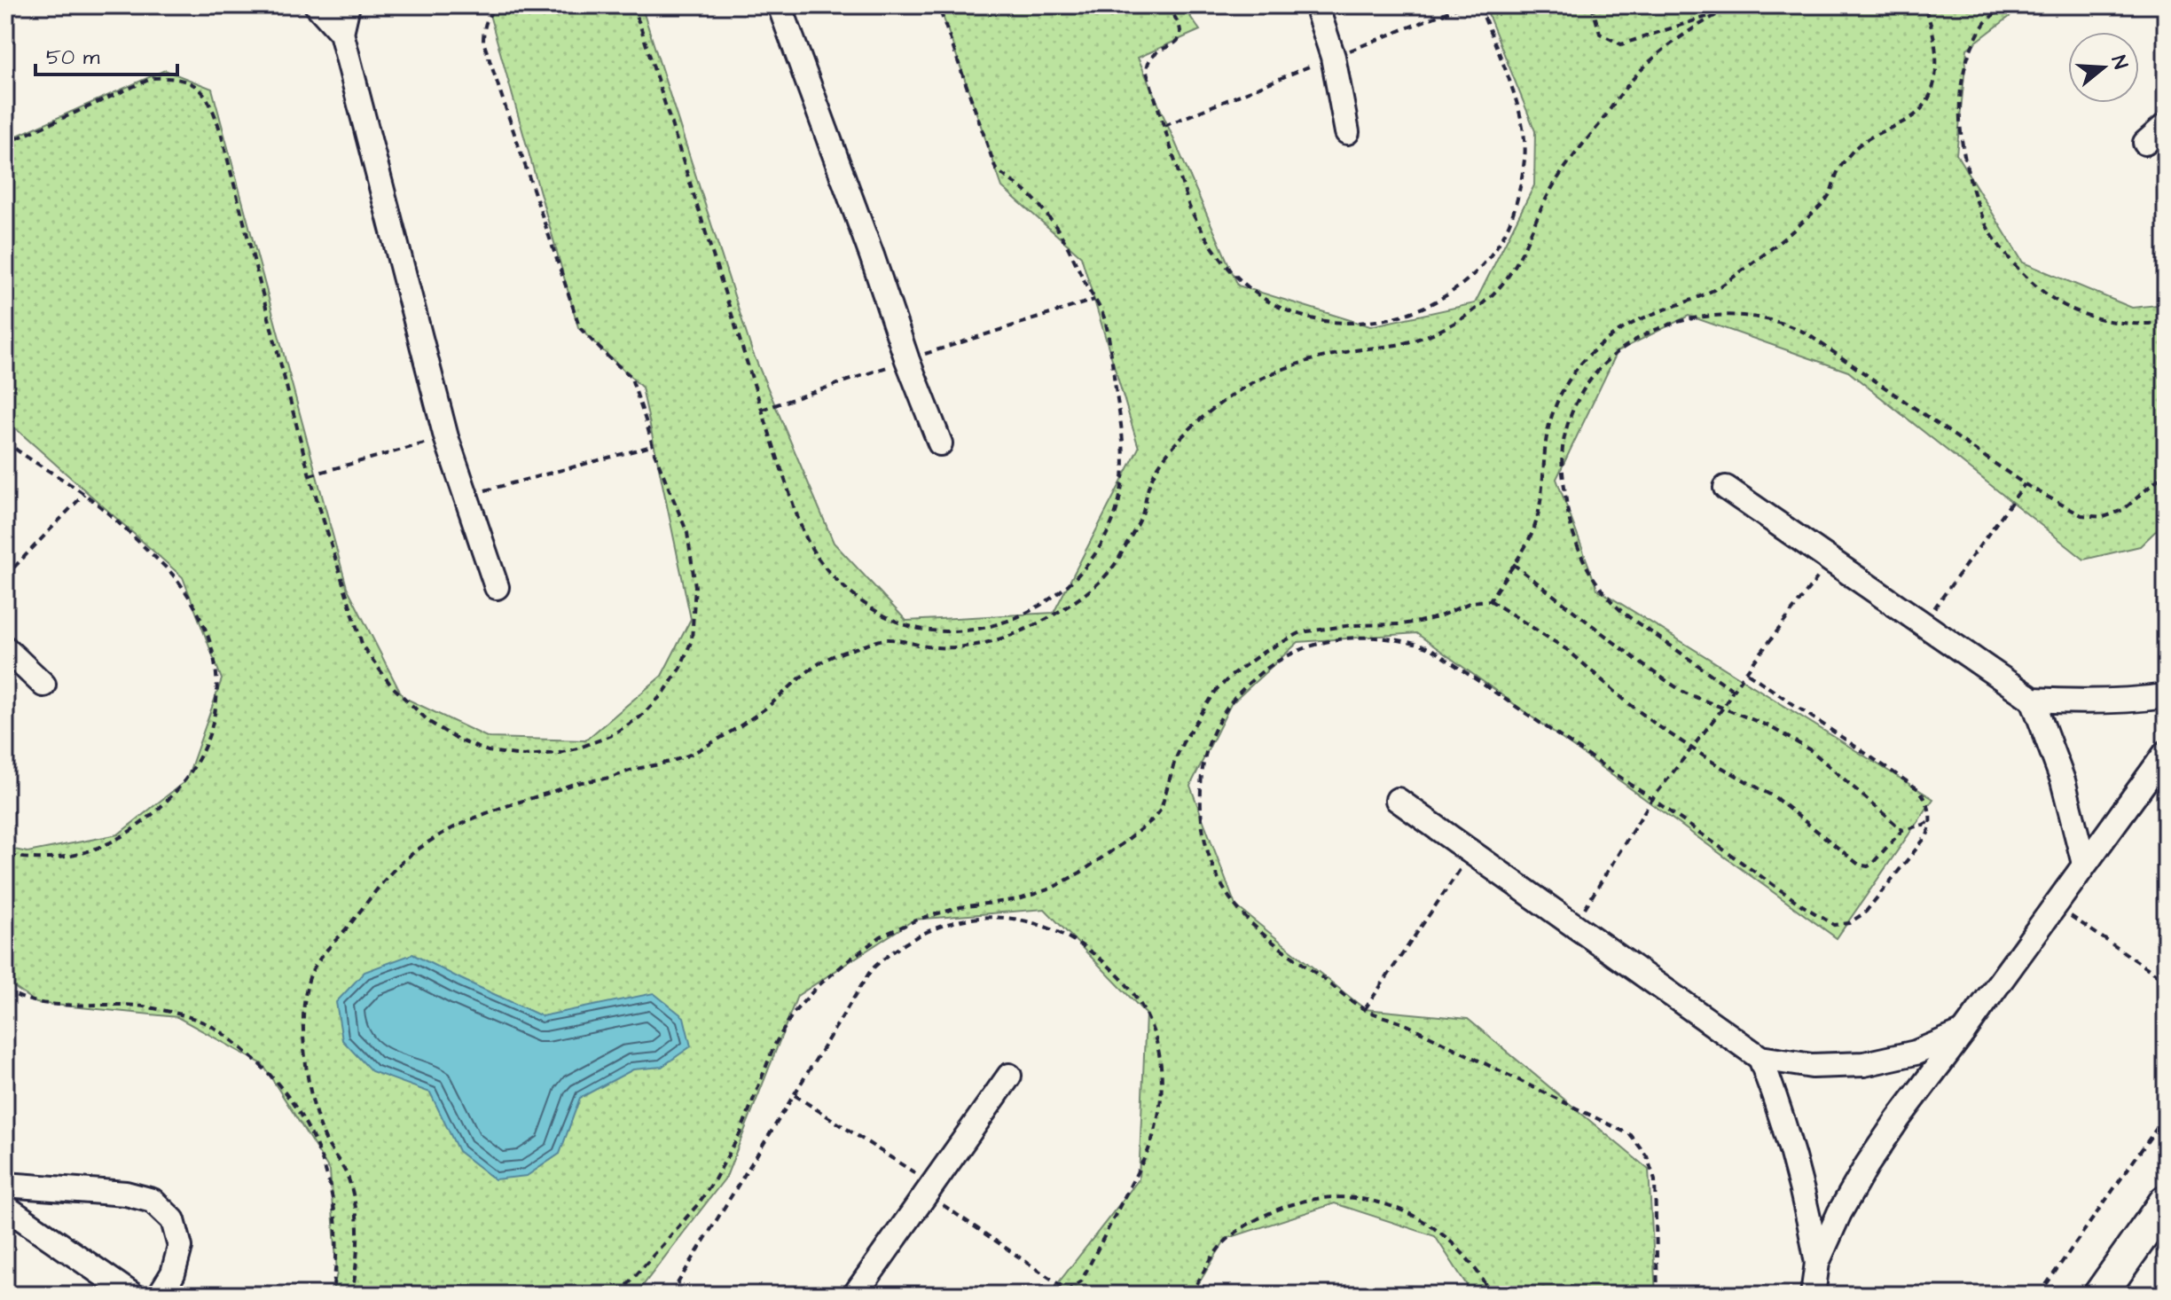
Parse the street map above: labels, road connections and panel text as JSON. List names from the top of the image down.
{
  "scale_bar": "50 m",
  "north": "right"
}
